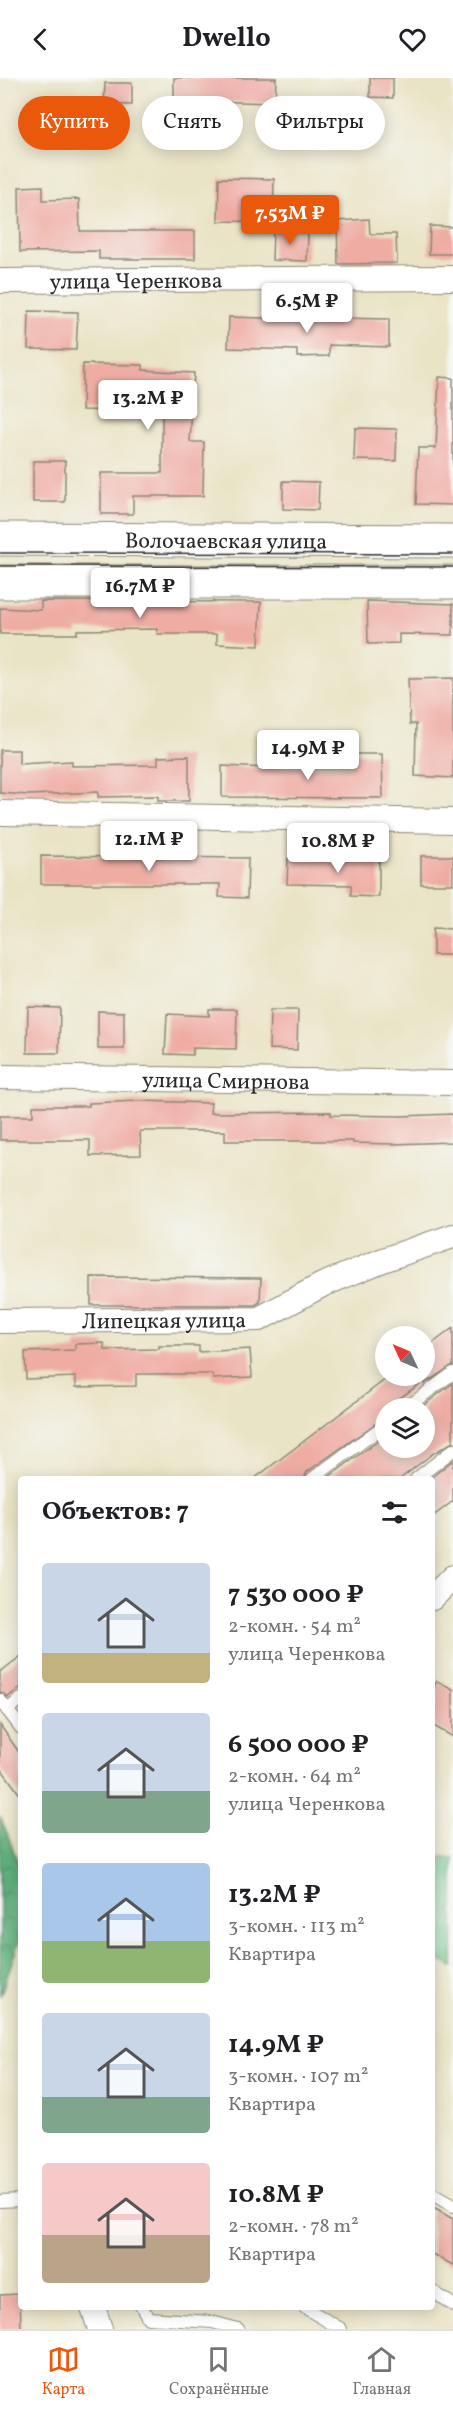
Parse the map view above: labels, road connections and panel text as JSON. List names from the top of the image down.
{
  "streets": {
    "main road": ["Волочаевская улица"],
    "street": ["улица Черенкова", "улица Смирнова", "Липецкая улица"]
  },
  "north": "top left",
  "page": {
    "header": "Dwello",
    "chip": ["Купить", "Снять", "Фильтры"],
    "price": [
      "7.53M ₽",
      "6.5M ₽",
      "13.2M ₽",
      "16.7M ₽",
      "14.9M ₽",
      "12.1M ₽",
      "10.8M ₽"
    ],
    "heading": "Объектов: 7",
    "list": [
      {
        "name": "7 530 000 ₽",
        "note": "2-комн. · 54 m² · улица Черенкова"
      },
      {
        "name": "6 500 000 ₽",
        "note": "2-комн. · 64 m² · улица Черенкова"
      },
      {
        "name": "13.2M ₽",
        "note": "3-комн. · 113 m² · Квартира"
      },
      {
        "name": "14.9M ₽",
        "note": "3-комн. · 107 m² · Квартира"
      },
      {
        "name": "10.8M ₽",
        "note": "2-комн. · 78 m² · Квартира"
      }
    ],
    "tabs": ["Карта", "Сохранённые", "Главная"]
  }
}
